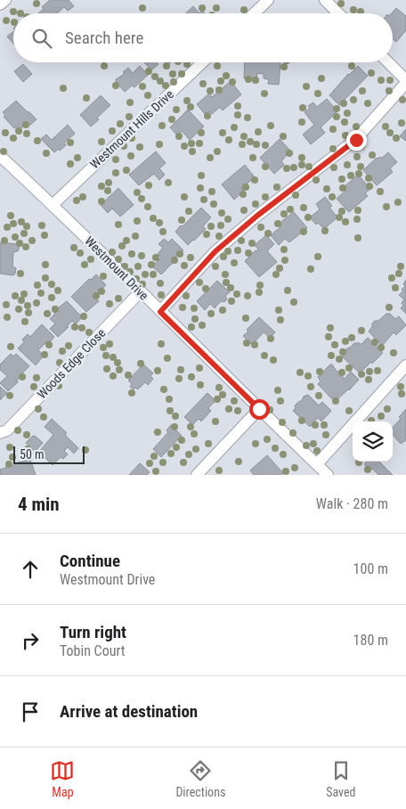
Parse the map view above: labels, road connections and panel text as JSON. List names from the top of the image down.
{
  "streets": {
    "street": ["Westmount Hills Drive", "Westmount Drive", "Woods Edge Close"]
  },
  "crossings": [
    ["Westmount Hills Drive", "Westmount Drive"],
    ["Westmount Drive", "Woods Edge Close"]
  ],
  "scale_bar": "50 m",
  "page": {
    "search": "Search here",
    "scale": "50 m",
    "heading": ["4 min", "Walk · 280 m"],
    "list": [
      ["Continue", "Westmount Drive", "100 m"],
      ["Turn right", "Tobin Court", "180 m"],
      "Arrive at destination"
    ],
    "nav": ["Map", "Directions", "Saved"]
  }
}
